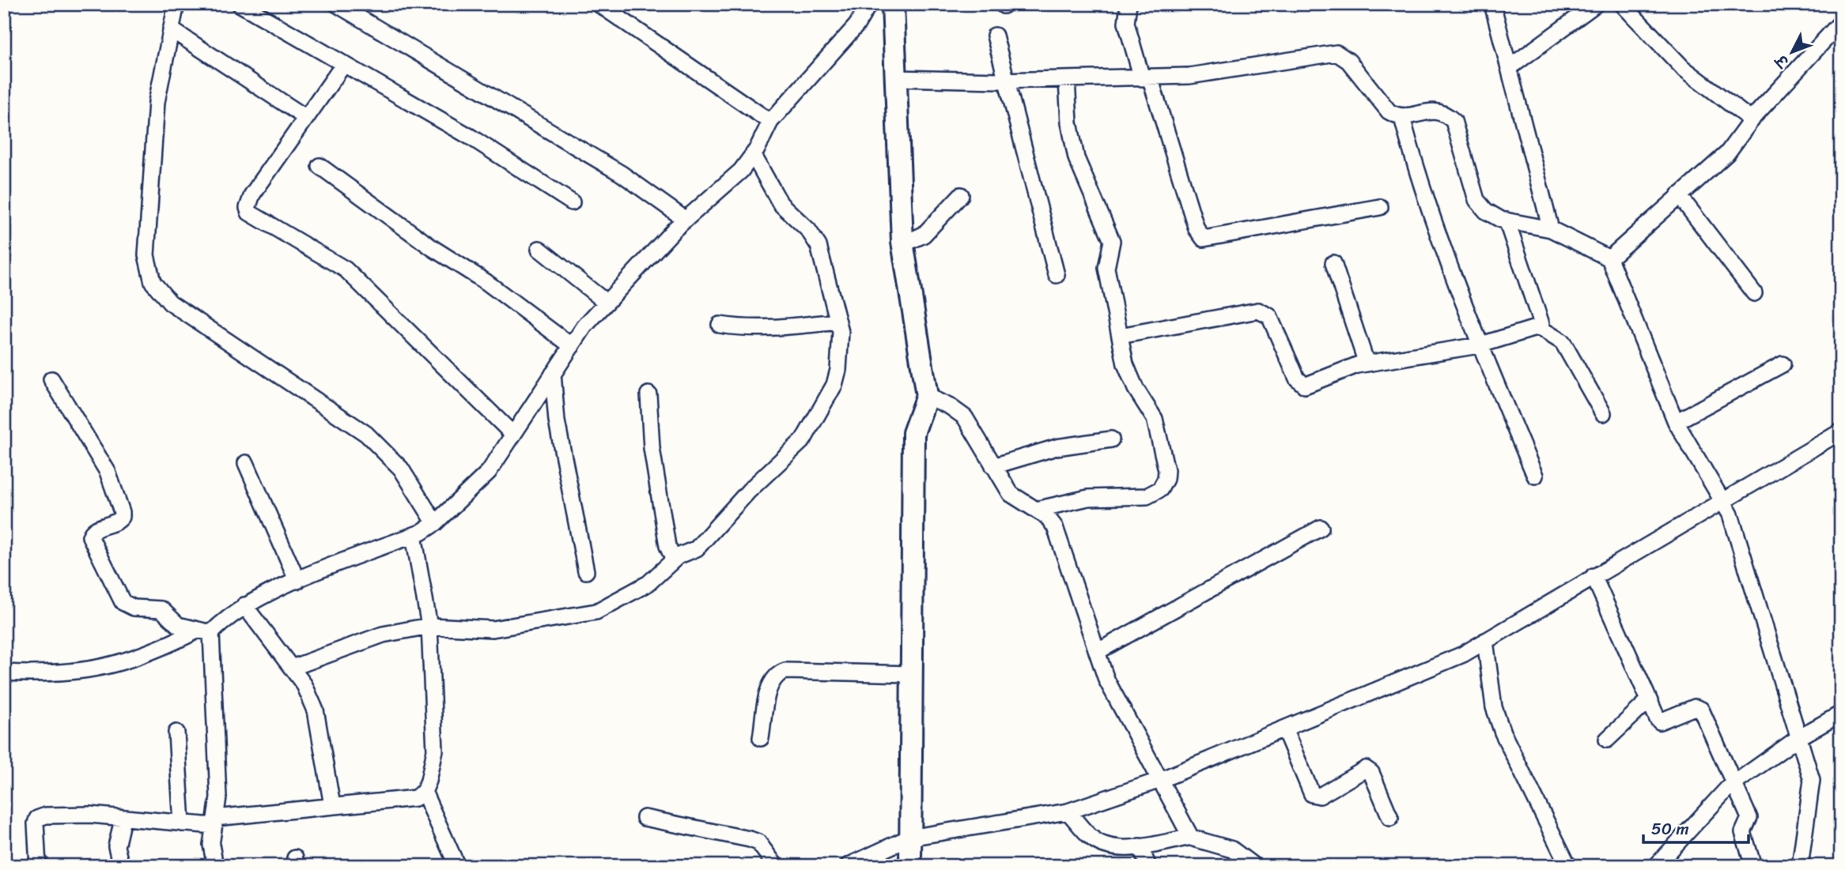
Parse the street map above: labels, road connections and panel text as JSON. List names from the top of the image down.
{
  "scale_bar": "50 m",
  "north": "bottom left"
}
